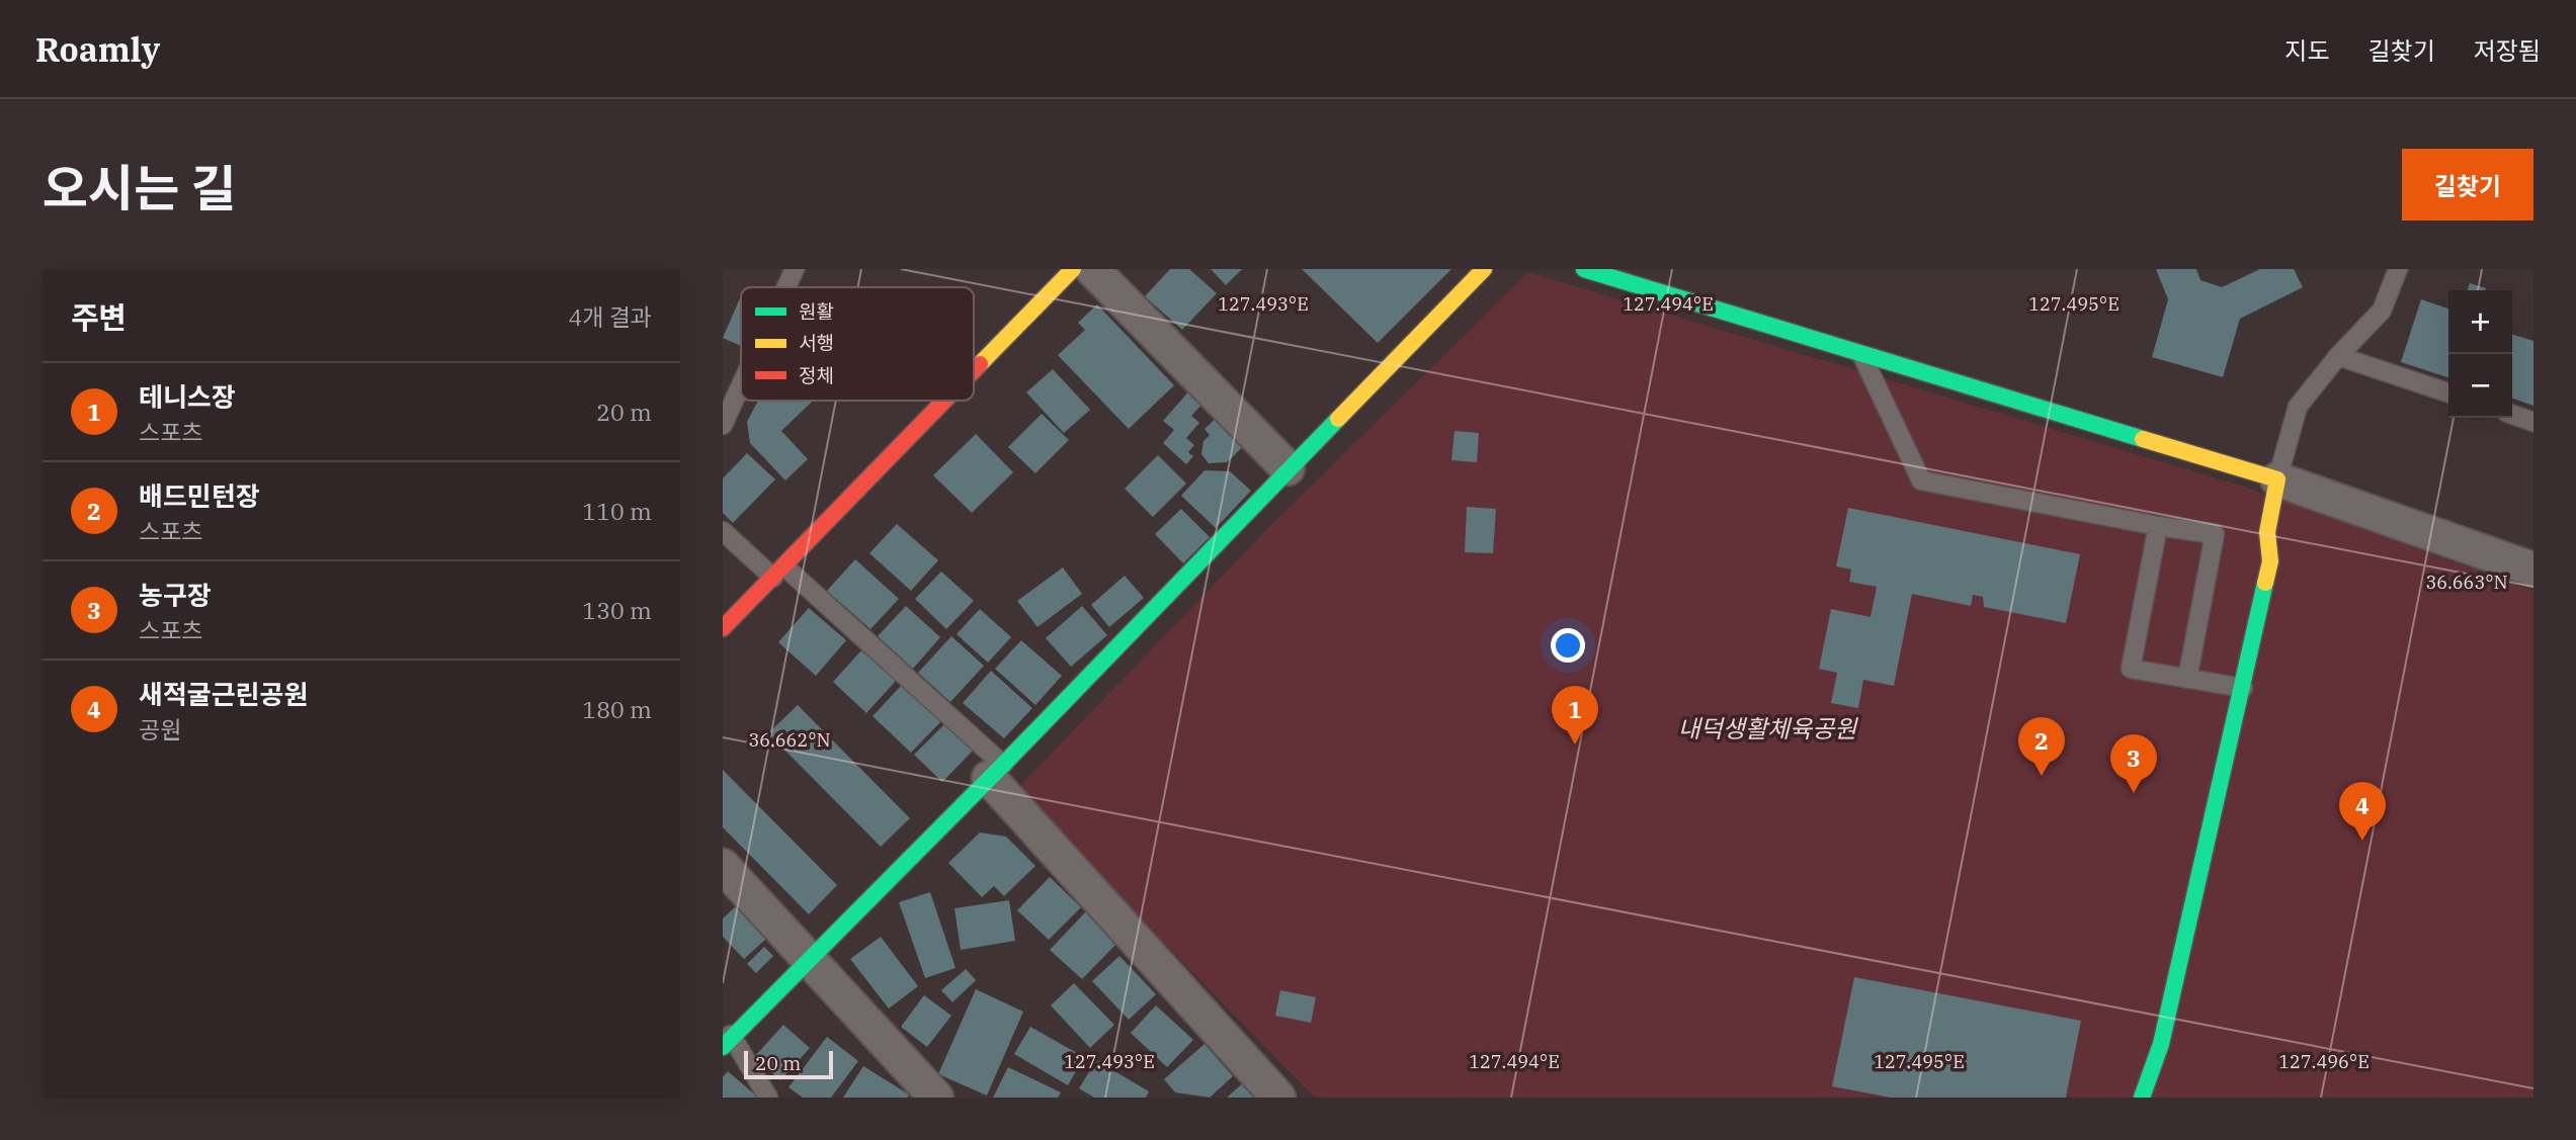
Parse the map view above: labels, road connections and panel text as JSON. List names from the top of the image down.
{
  "parks": ["내덕생활체육공원"],
  "legend": ["원활", "서행", "정체"],
  "scale_bar": "20 m",
  "page": {
    "header": "Roamly",
    "nav": ["지도", "길찾기", "저장됨"],
    "title": "오시는 길",
    "buttons": "길찾기",
    "heading": ["주변", "4개 결과"],
    "map_buttons": ["+", "−"],
    "list": [
      {
        "mark": "1",
        "name": "테니스장",
        "note": "스포츠",
        "value": "20 m"
      },
      {
        "mark": "2",
        "name": "배드민턴장",
        "note": "스포츠",
        "value": "110 m"
      },
      {
        "mark": "3",
        "name": "농구장",
        "note": "스포츠",
        "value": "130 m"
      },
      {
        "mark": "4",
        "name": "새적굴근린공원",
        "note": "공원",
        "value": "180 m"
      }
    ],
    "pins": [
      "1",
      "2",
      "3",
      "4"
    ],
    "scale": "20 m"
  },
  "coordinates": [
    "127.493°E",
    "127.494°E",
    "127.495°E",
    "36.663°N",
    "36.662°N",
    "127.496°E"
  ]
}
